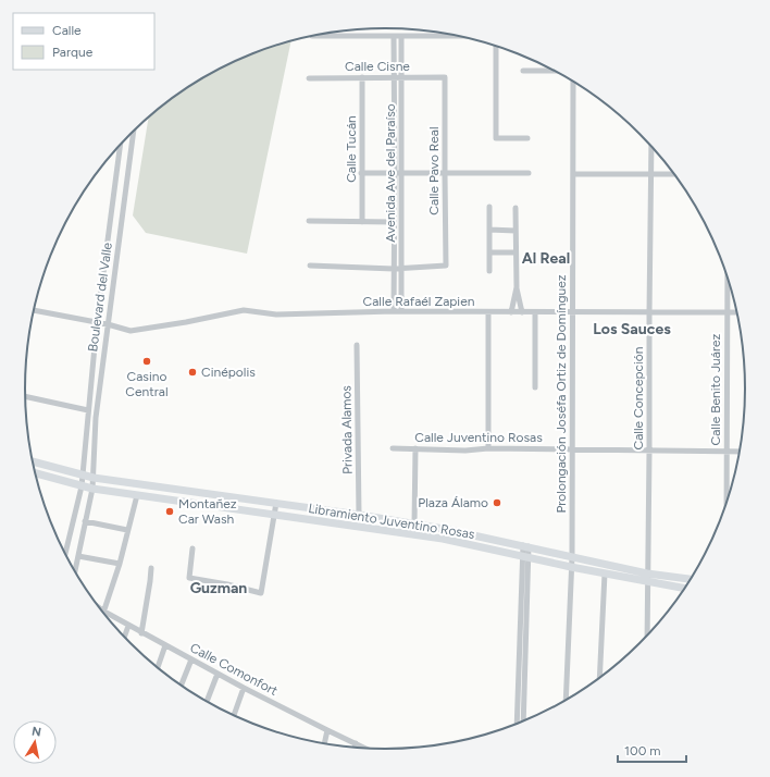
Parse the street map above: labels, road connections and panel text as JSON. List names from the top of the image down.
{
  "streets": {
    "main road": ["Libramiento Juventino Rosas"],
    "street": [
      "Calle Cisne",
      "Calle Tucán",
      "Calle Pavo Real",
      "Avenida Ave del Paraíso",
      "Boulevard del Valle",
      "Calle Rafaél Zapien",
      "Calle Benito Juárez",
      "Prolongación Joséfa Ortiz de Domínguez",
      "Calle Concepción",
      "Privada Alamos",
      "Calle Juventino Rosas",
      "Calle Comonfort"
    ]
  },
  "crossings": [
    ["Calle Cisne", "Calle Tucán"],
    ["Calle Cisne", "Calle Pavo Real"],
    ["Calle Cisne", "Avenida Ave del Paraíso"],
    ["Calle Pavo Real", "Avenida Ave del Paraíso"],
    ["Avenida Ave del Paraíso", "Calle Rafaél Zapien"],
    ["Boulevard del Valle", "Calle Rafaél Zapien"],
    ["Boulevard del Valle", "Libramiento Juventino Rosas"],
    ["Calle Rafaél Zapien", "Calle Benito Juárez"],
    ["Calle Rafaél Zapien", "Prolongación Joséfa Ortiz de Domínguez"],
    ["Calle Rafaél Zapien", "Calle Concepción"],
    ["Calle Benito Juárez", "Calle Juventino Rosas"],
    ["Prolongación Joséfa Ortiz de Domínguez", "Calle Juventino Rosas"],
    ["Prolongación Joséfa Ortiz de Domínguez", "Libramiento Juventino Rosas"],
    ["Calle Concepción", "Calle Juventino Rosas"],
    ["Calle Concepción", "Libramiento Juventino Rosas"],
    ["Privada Alamos", "Libramiento Juventino Rosas"]
  ],
  "districts": ["Al Real", "Los Sauces", "Guzman"],
  "places": [
    "Casino Central",
    "Cinépolis",
    "Plaza Álamo",
    "Montañez Car Wash"
  ],
  "legend": ["Calle", "Parque"],
  "scale_bar": "100 m",
  "north": "top"
}
